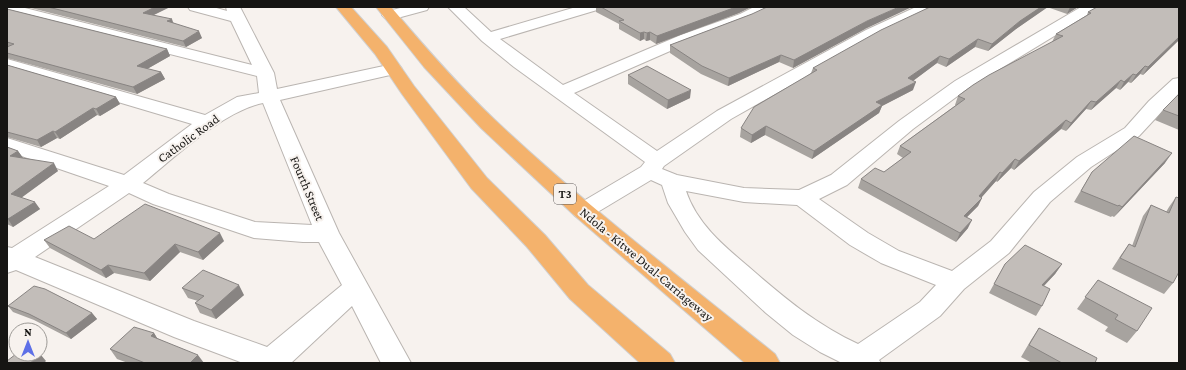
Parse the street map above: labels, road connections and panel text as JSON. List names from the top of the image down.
{
  "streets": {
    "highway": ["T3", "Ndola - Kitwe Dual-Carriageway"],
    "street": ["Catholic Road", "Fourth Street"]
  },
  "crossings": [
    ["Catholic Road", "Fourth Street"]
  ],
  "north": "top"
}
